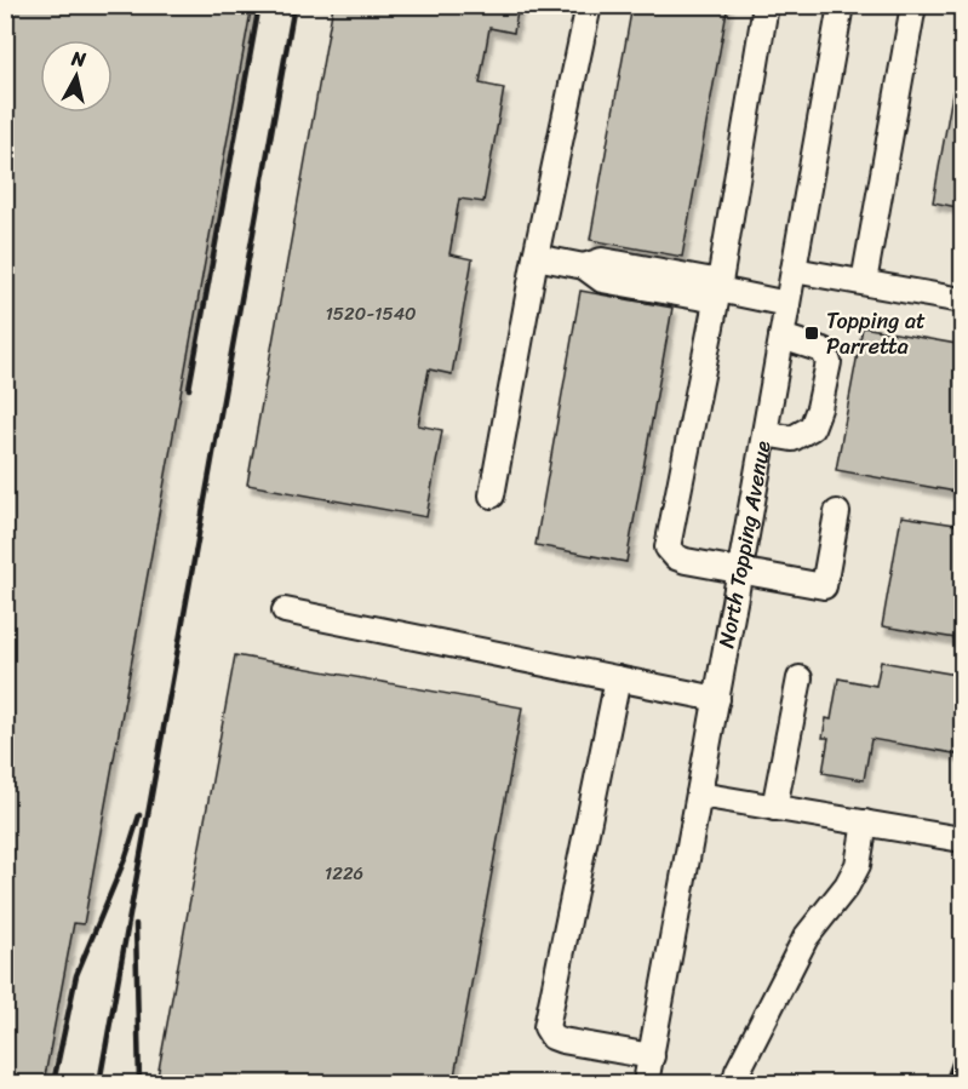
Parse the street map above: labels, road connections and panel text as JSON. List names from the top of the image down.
{
  "streets": {
    "street": ["North Topping Avenue"]
  },
  "places": {
    "transit": ["Topping at Parretta"]
  },
  "house_numbers": ["1520-1540", "1226"],
  "north": "top"
}
